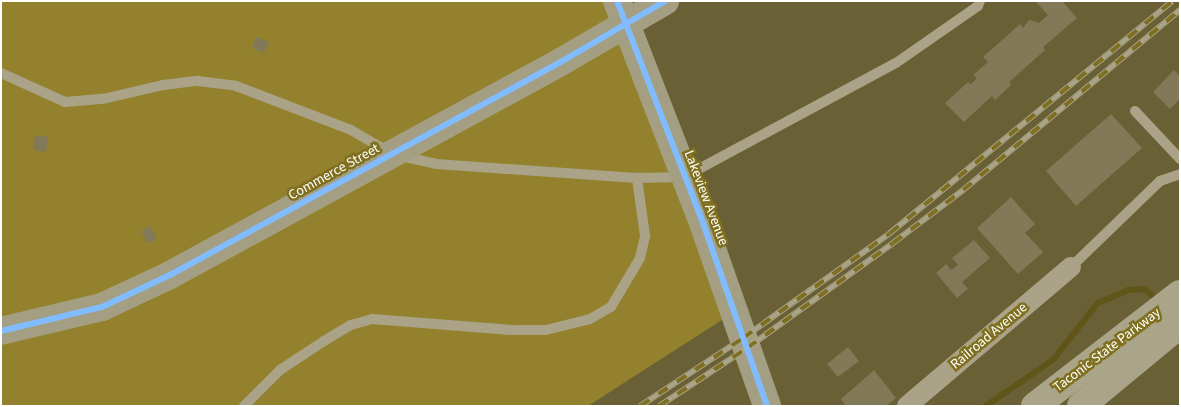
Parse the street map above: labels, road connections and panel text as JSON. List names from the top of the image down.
{
  "streets": {
    "highway": ["Taconic State Parkway"],
    "street": ["Commerce Street", "Lakeview Avenue", "Railroad Avenue"]
  },
  "crossings": [
    ["Commerce Street", "Lakeview Avenue"]
  ]
}
